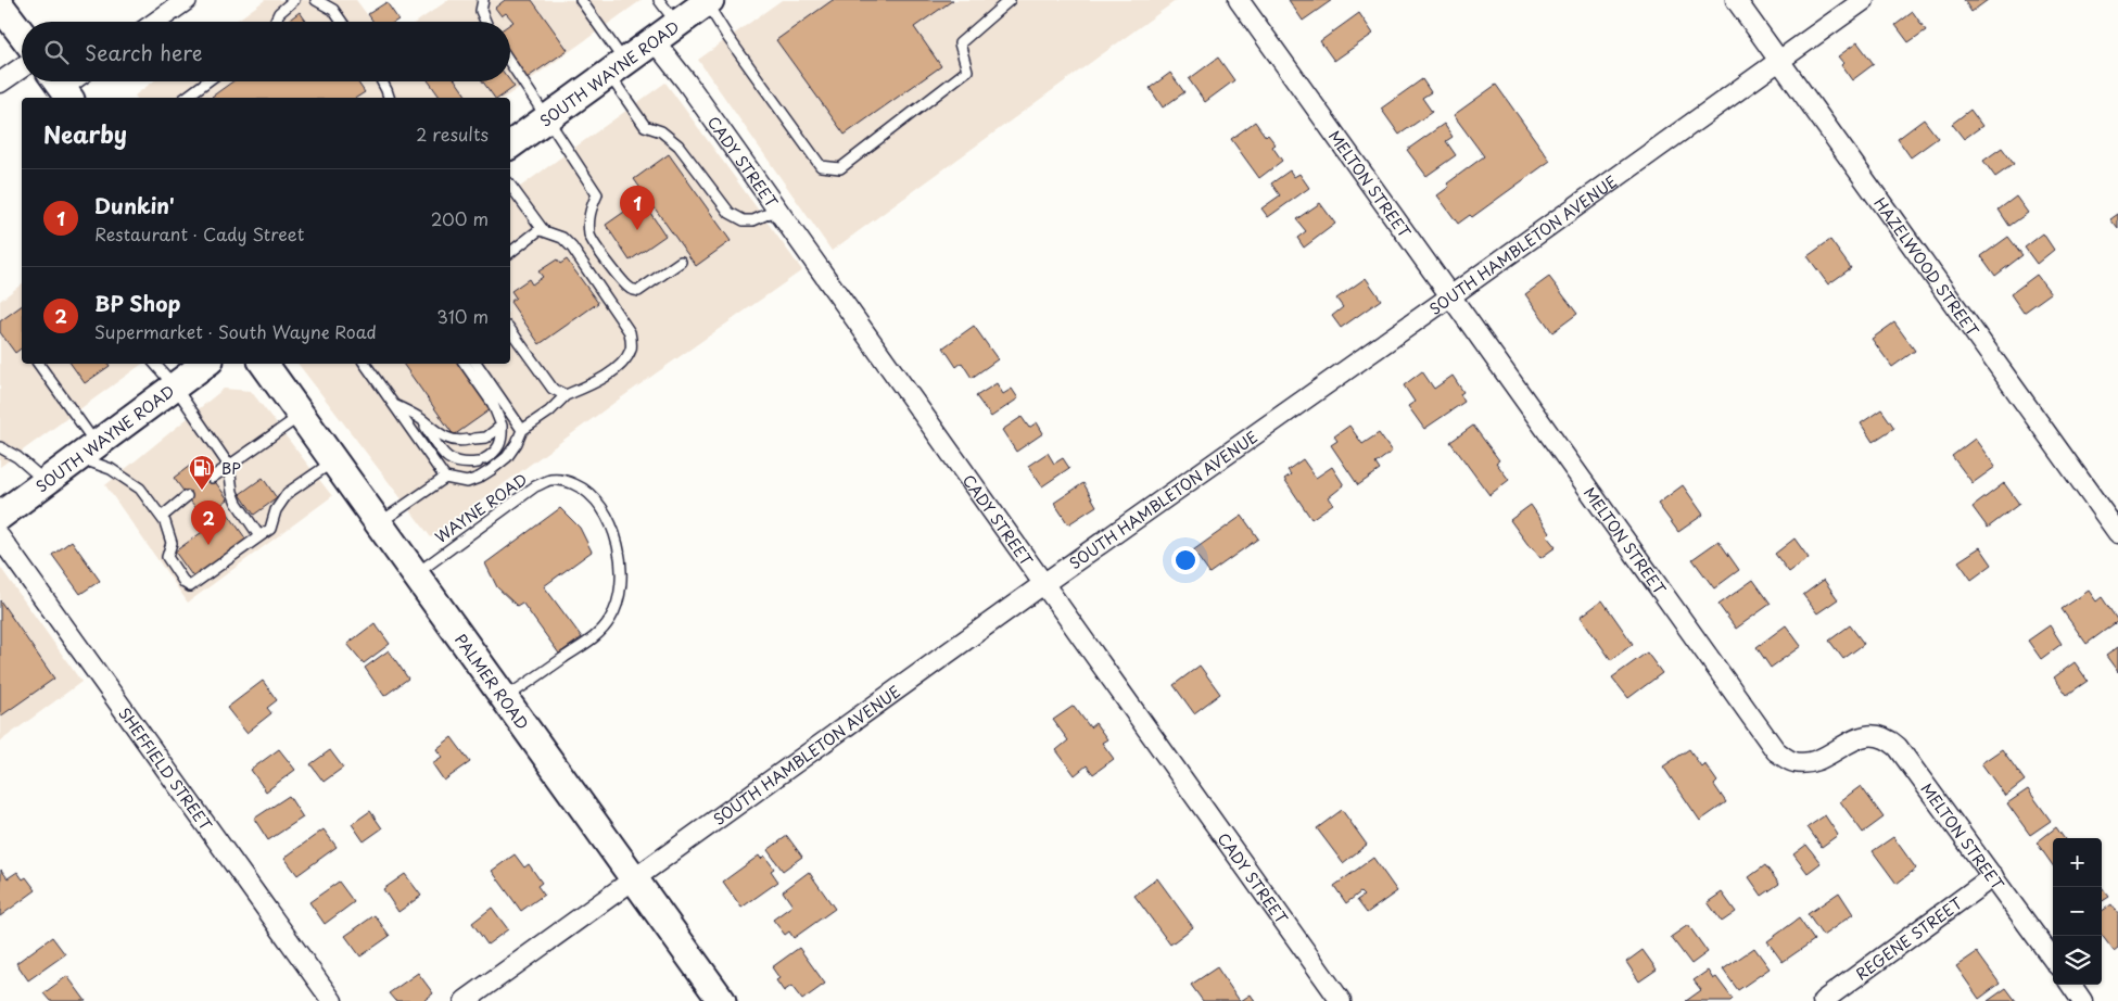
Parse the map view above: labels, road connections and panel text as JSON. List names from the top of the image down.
{
  "streets": {
    "street": [
      "SOUTH WAYNE ROAD",
      "CADY STREET",
      "MELTON STREET",
      "SOUTH HAMBLETON AVENUE",
      "HAZELWOOD STREET",
      "PALMER ROAD",
      "SHEFFIELD STREET",
      "REGENE STREET"
    ],
    "lane": ["WAYNE ROAD"]
  },
  "crossings": [
    ["SOUTH WAYNE ROAD", "CADY STREET"],
    ["CADY STREET", "SOUTH HAMBLETON AVENUE"],
    ["MELTON STREET", "SOUTH HAMBLETON AVENUE"],
    ["MELTON STREET", "REGENE STREET"],
    ["SOUTH HAMBLETON AVENUE", "HAZELWOOD STREET"],
    ["SOUTH HAMBLETON AVENUE", "PALMER ROAD"],
    ["WAYNE ROAD", "PALMER ROAD"]
  ],
  "places": {
    "fuel station": ["BP"]
  },
  "page": {
    "search": "Search here",
    "heading": ["Nearby", "2 results"],
    "list": [
      {
        "mark": "1",
        "name": "Dunkin'",
        "note": "Restaurant · Cady Street",
        "value": "200 m"
      },
      {
        "mark": "2",
        "name": "BP Shop",
        "note": "Supermarket · South Wayne Road",
        "value": "310 m"
      }
    ],
    "pins": ["1", "2"],
    "map_buttons": ["+", "−"]
  }
}
